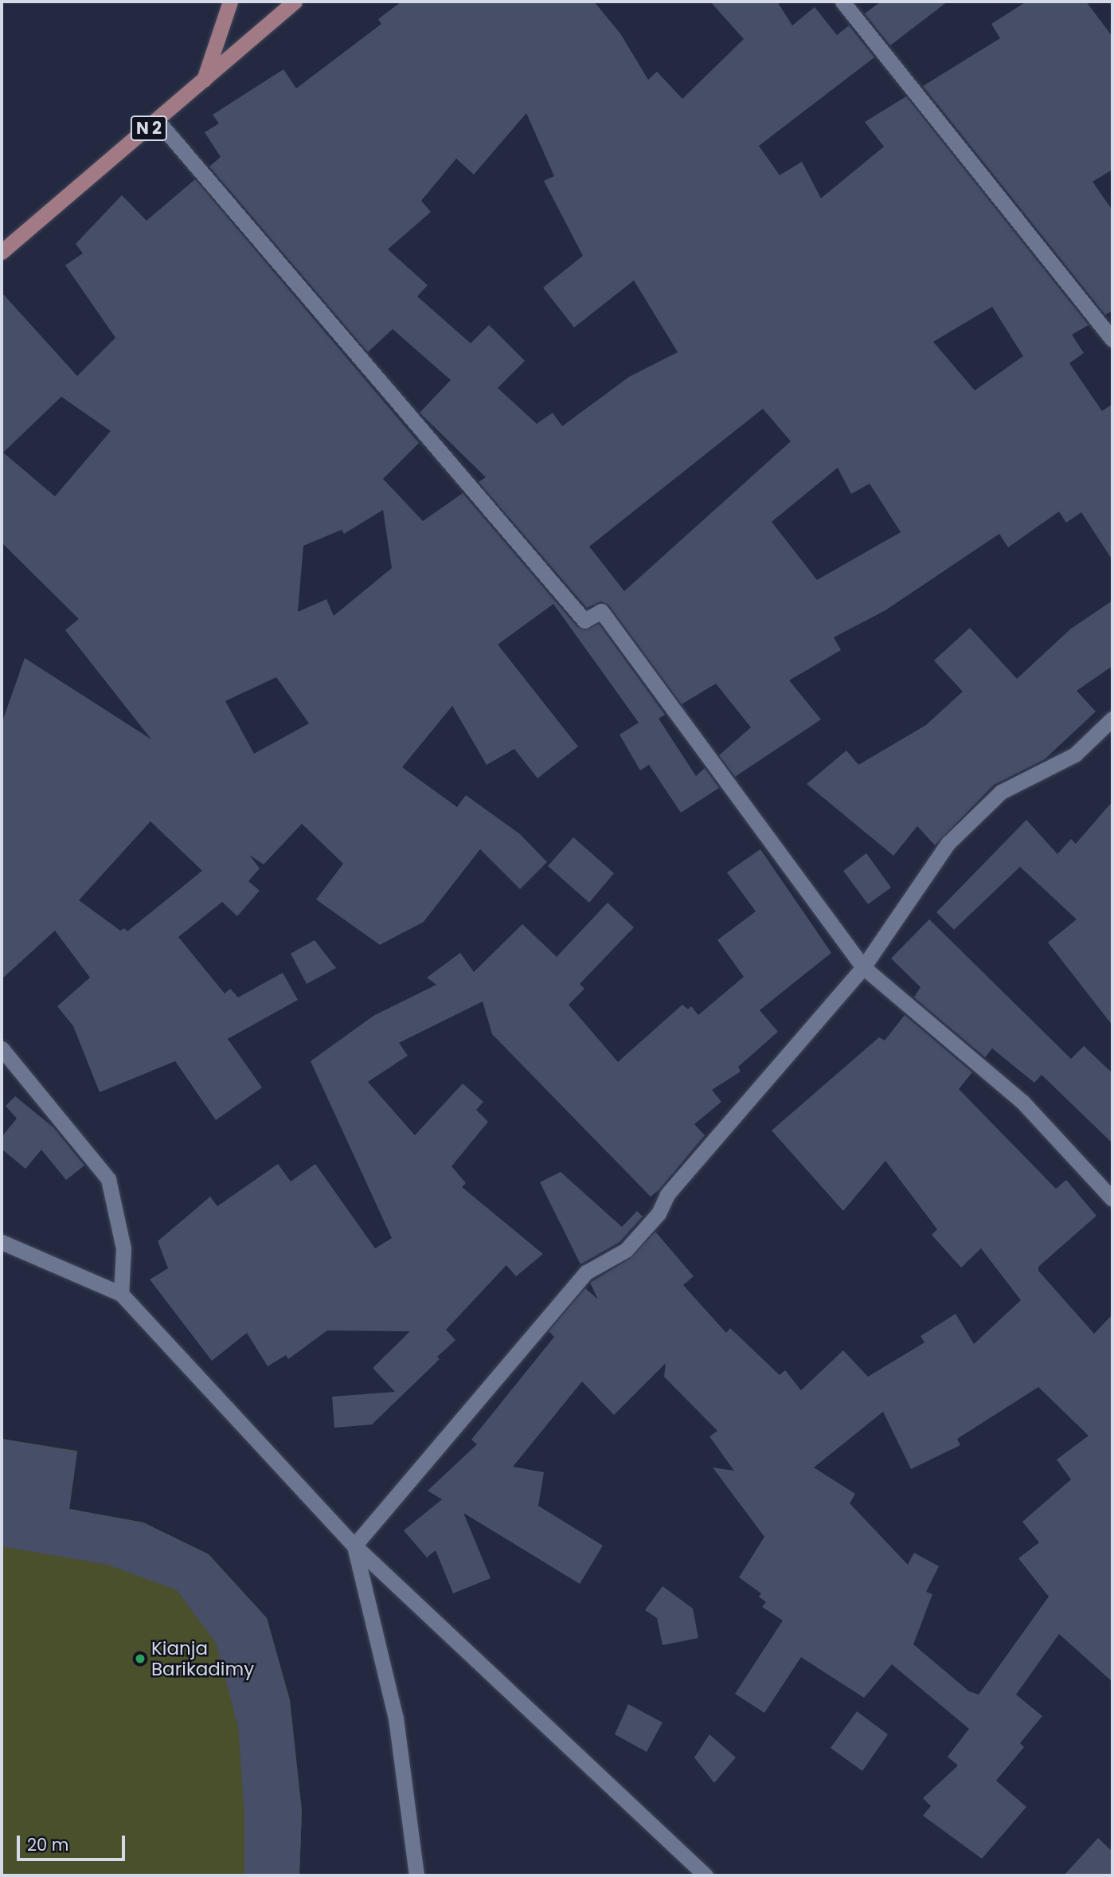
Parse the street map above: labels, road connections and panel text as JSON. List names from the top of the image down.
{
  "streets": {
    "main road": ["N 2"]
  },
  "places": ["Kianja Barikadimy"],
  "scale_bar": "20 m"
}
